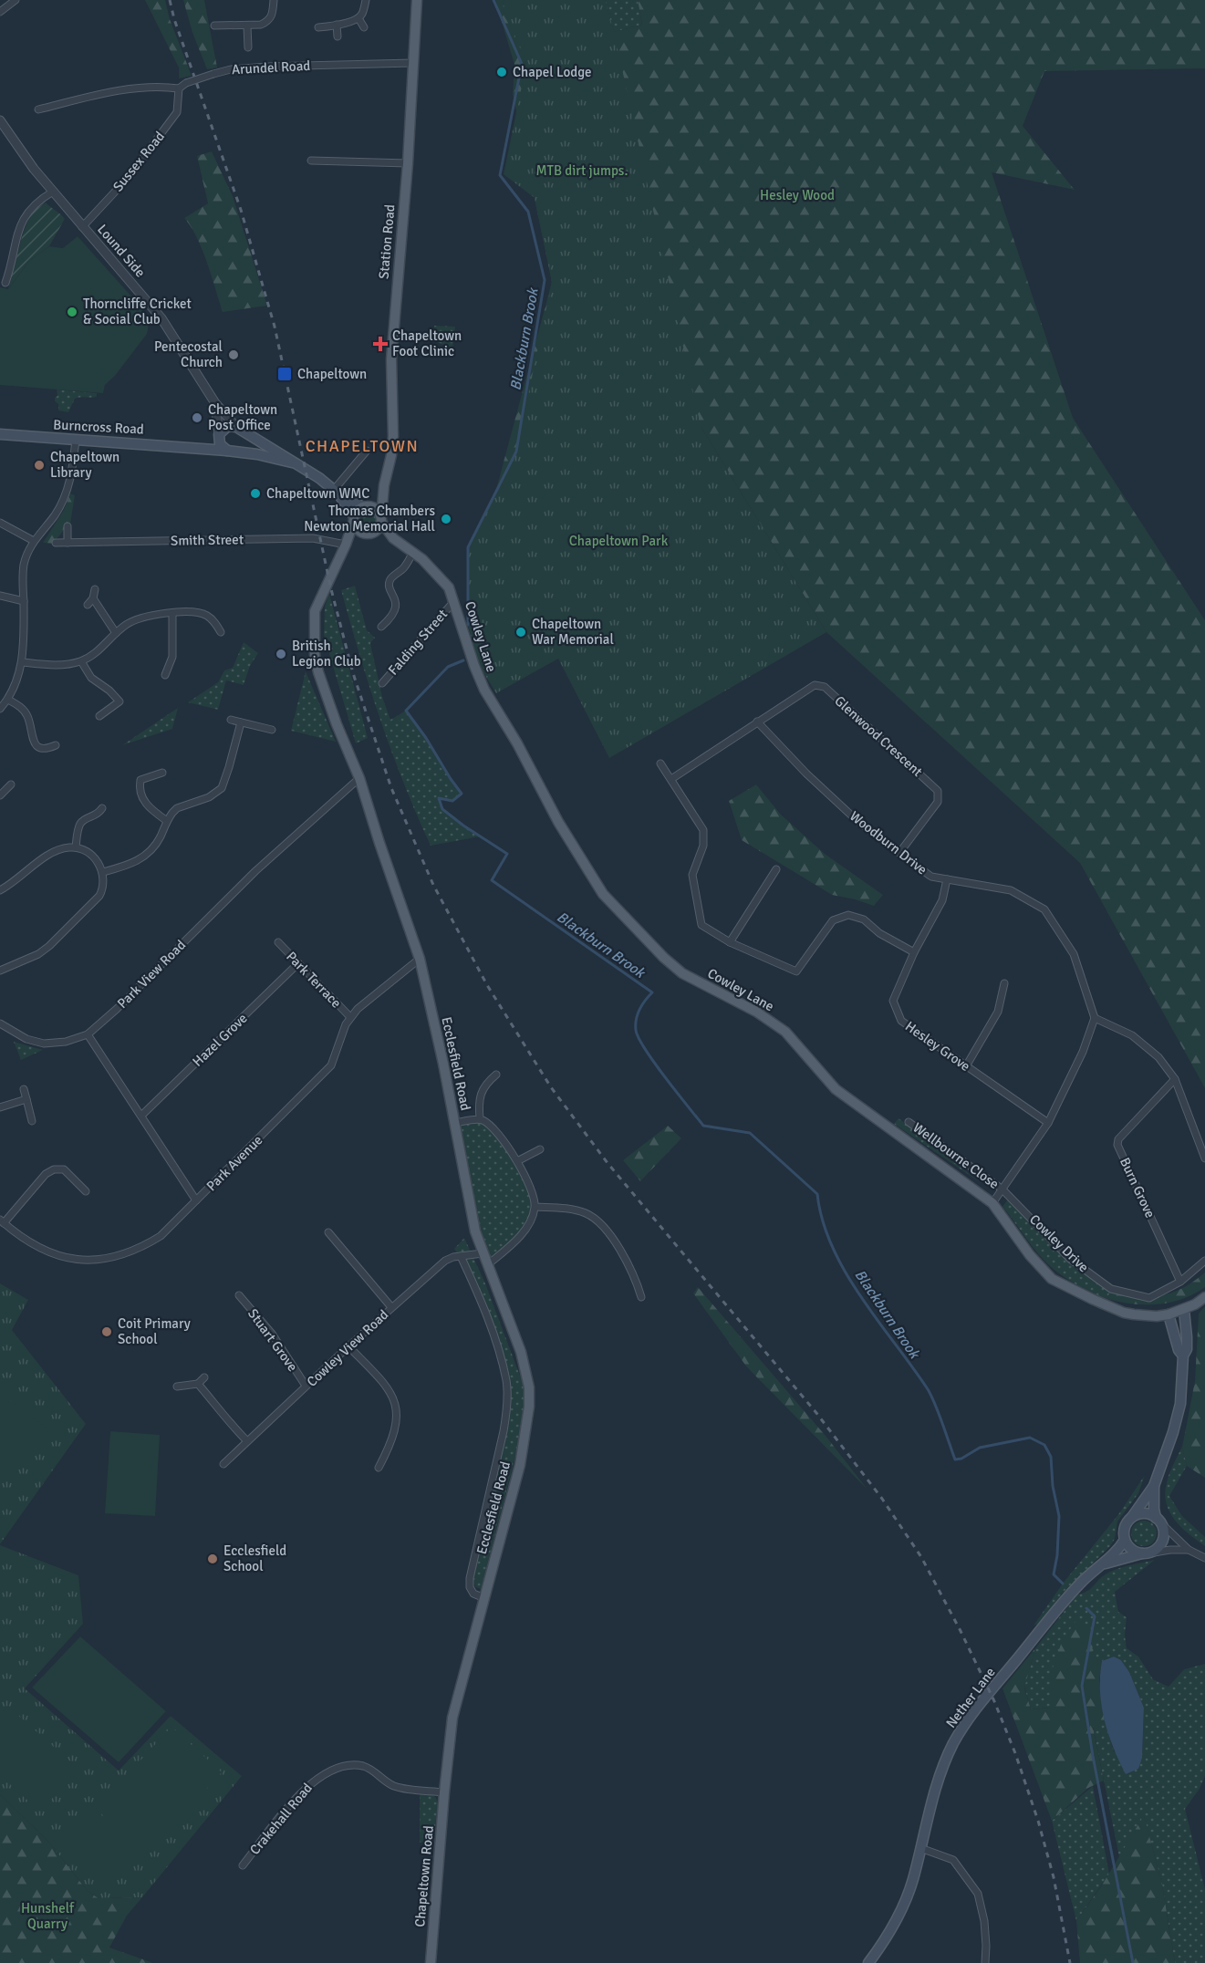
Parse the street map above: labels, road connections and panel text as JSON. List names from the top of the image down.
{
  "streets": {
    "main road": [
      "Station Road",
      "Lound Side",
      "Burncross Road",
      "Cowley Lane",
      "Ecclesfield Road",
      "Nether Lane",
      "Chapeltown Road"
    ],
    "street": [
      "Arundel Road",
      "Sussex Road",
      "Smith Street",
      "Falding Street",
      "Glenwood Crescent",
      "Woodburn Drive",
      "Park View Road",
      "Park Terrace",
      "Hazel Grove",
      "Hesley Grove",
      "Wellbourne Close",
      "Park Avenue",
      "Burn Grove",
      "Cowley Drive",
      "Stuart Grove",
      "Cowley View Road",
      "Crakehall Road"
    ]
  },
  "crossings": [
    ["Arundel Road", "Sussex Road"],
    ["Arundel Road", "Station Road"],
    ["Sussex Road", "Lound Side"],
    ["Station Road", "Cowley Lane"],
    ["Station Road", "Ecclesfield Road"],
    ["Lound Side", "Burncross Road"],
    ["Smith Street", "Ecclesfield Road"],
    ["Cowley Lane", "Falding Street"],
    ["Cowley Lane", "Ecclesfield Road"],
    ["Glenwood Crescent", "Woodburn Drive"],
    ["Woodburn Drive", "Hesley Grove"],
    ["Park View Road", "Ecclesfield Road"],
    ["Park Terrace", "Hazel Grove"],
    ["Park Terrace", "Park Avenue"],
    ["Ecclesfield Road", "Park Avenue"],
    ["Ecclesfield Road", "Cowley View Road"],
    ["Ecclesfield Road", "Crakehall Road"],
    ["Ecclesfield Road", "Chapeltown Road"],
    ["Wellbourne Close", "Cowley Drive"],
    ["Burn Grove", "Cowley Drive"],
    ["Stuart Grove", "Cowley View Road"],
    ["Crakehall Road", "Chapeltown Road"]
  ],
  "districts": ["CHAPELTOWN"],
  "water": ["Blackburn Brook"],
  "parks": [
    "MTB dirt jumps.",
    "Hesley Wood",
    "Chapeltown Park",
    "Hunshelf Quarry"
  ],
  "places": {
    "other": [
      "Chapel Lodge",
      "Thorncliffe Cricket & Social Club",
      "Pentecostal Church",
      "Chapeltown Post Office",
      "Chapeltown Library",
      "Chapeltown WMC",
      "Thomas Chambers Newton Memorial Hall",
      "Chapeltown War Memorial",
      "British Legion Club",
      "Coit Primary School",
      "Ecclesfield School"
    ],
    "health": ["Chapeltown Foot Clinic"],
    "transit": ["Chapeltown"]
  }
}
